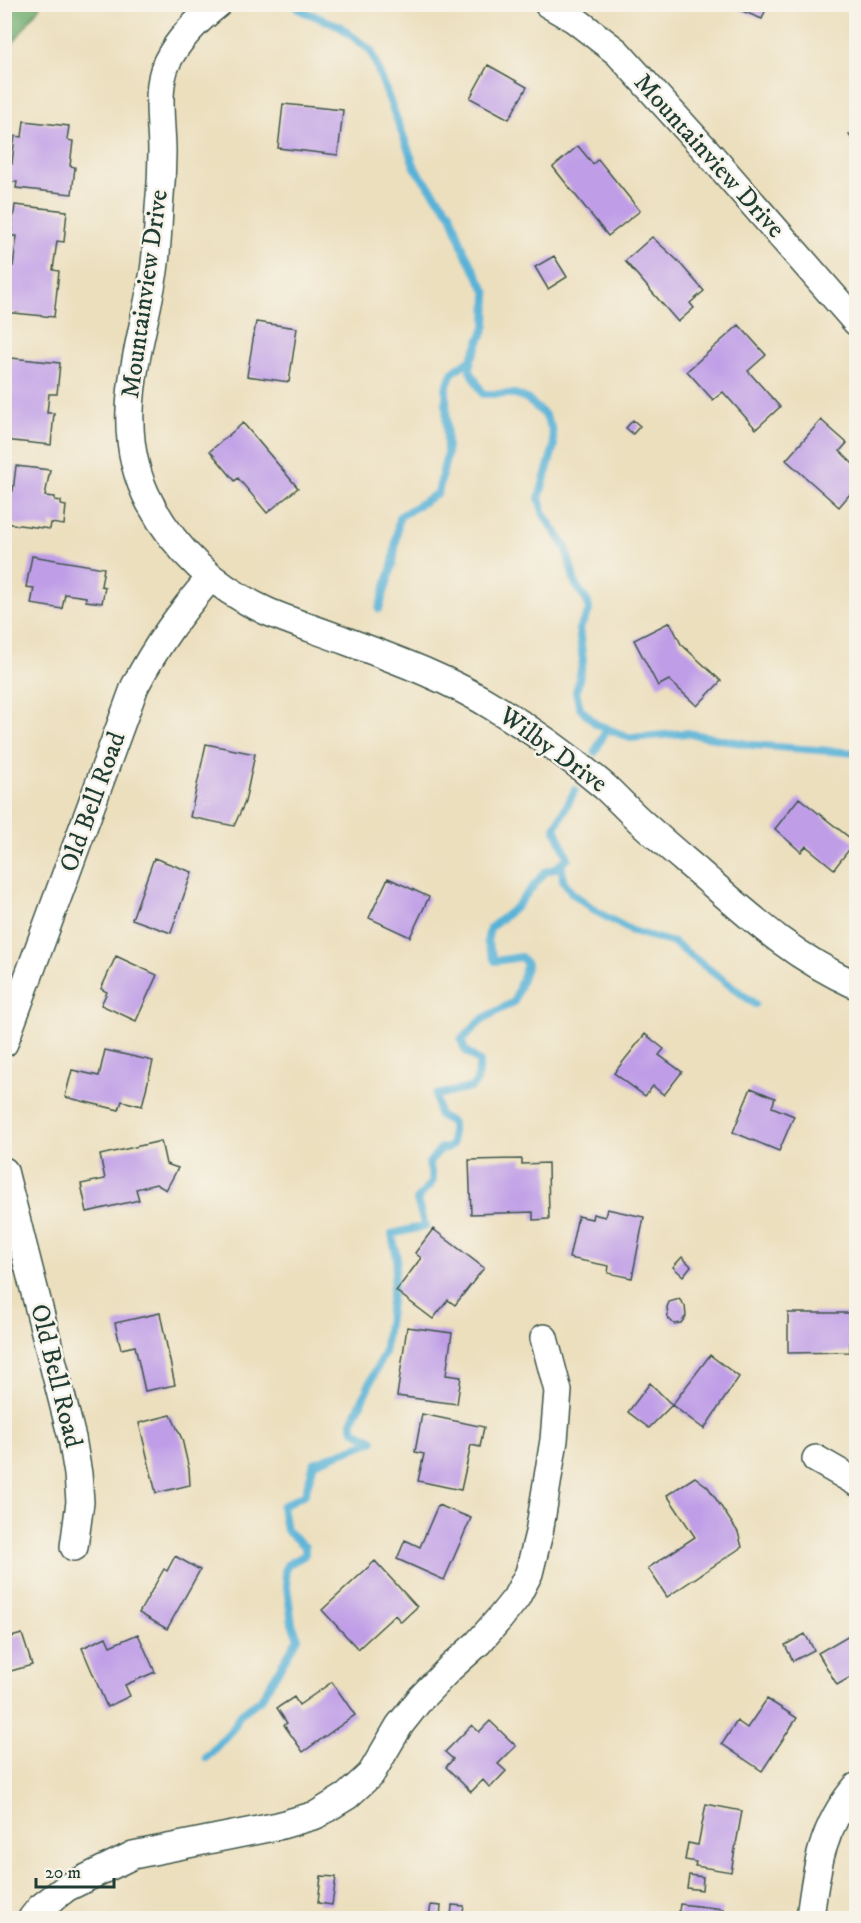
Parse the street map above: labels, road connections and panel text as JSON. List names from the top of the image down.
{
  "streets": {
    "street": ["Mountainview Drive", "Wilby Drive", "Old Bell Road"]
  },
  "crossings": [
    ["Mountainview Drive", "Wilby Drive"],
    ["Mountainview Drive", "Old Bell Road"],
    ["Wilby Drive", "Old Bell Road"]
  ],
  "scale_bar": "20 m"
}
